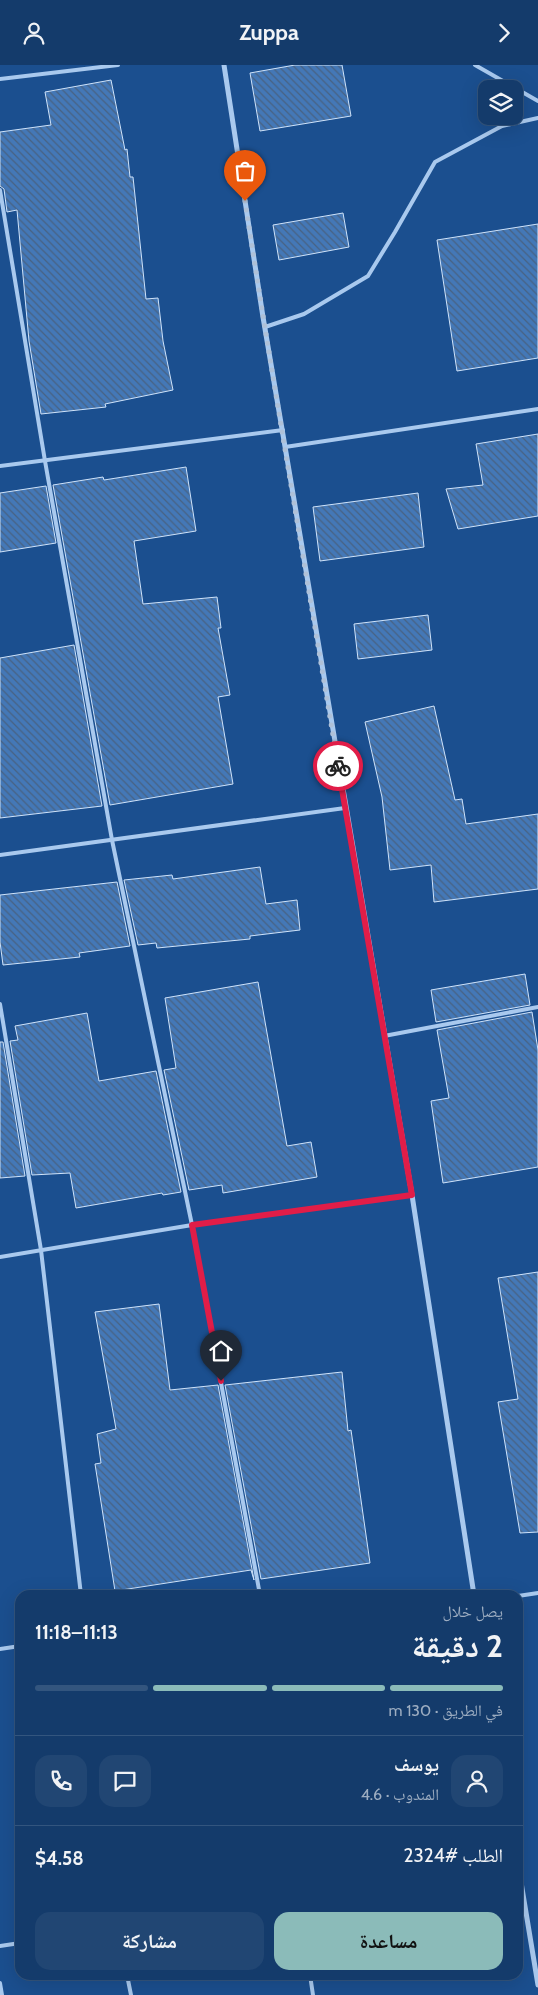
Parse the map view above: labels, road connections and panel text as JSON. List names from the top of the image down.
{
  "page": {
    "header": "Zuppa",
    "heading": ["2 دقيقة", "يصل خلال", "11:13–11:18"],
    "panel": [
      "يوسف",
      "المندوب · 4.6",
      "الطلب #2324",
      "$4.58"
    ],
    "bar": "في الطريق · 130 m",
    "buttons": ["مساعدة", "مشاركة"]
  }
}
